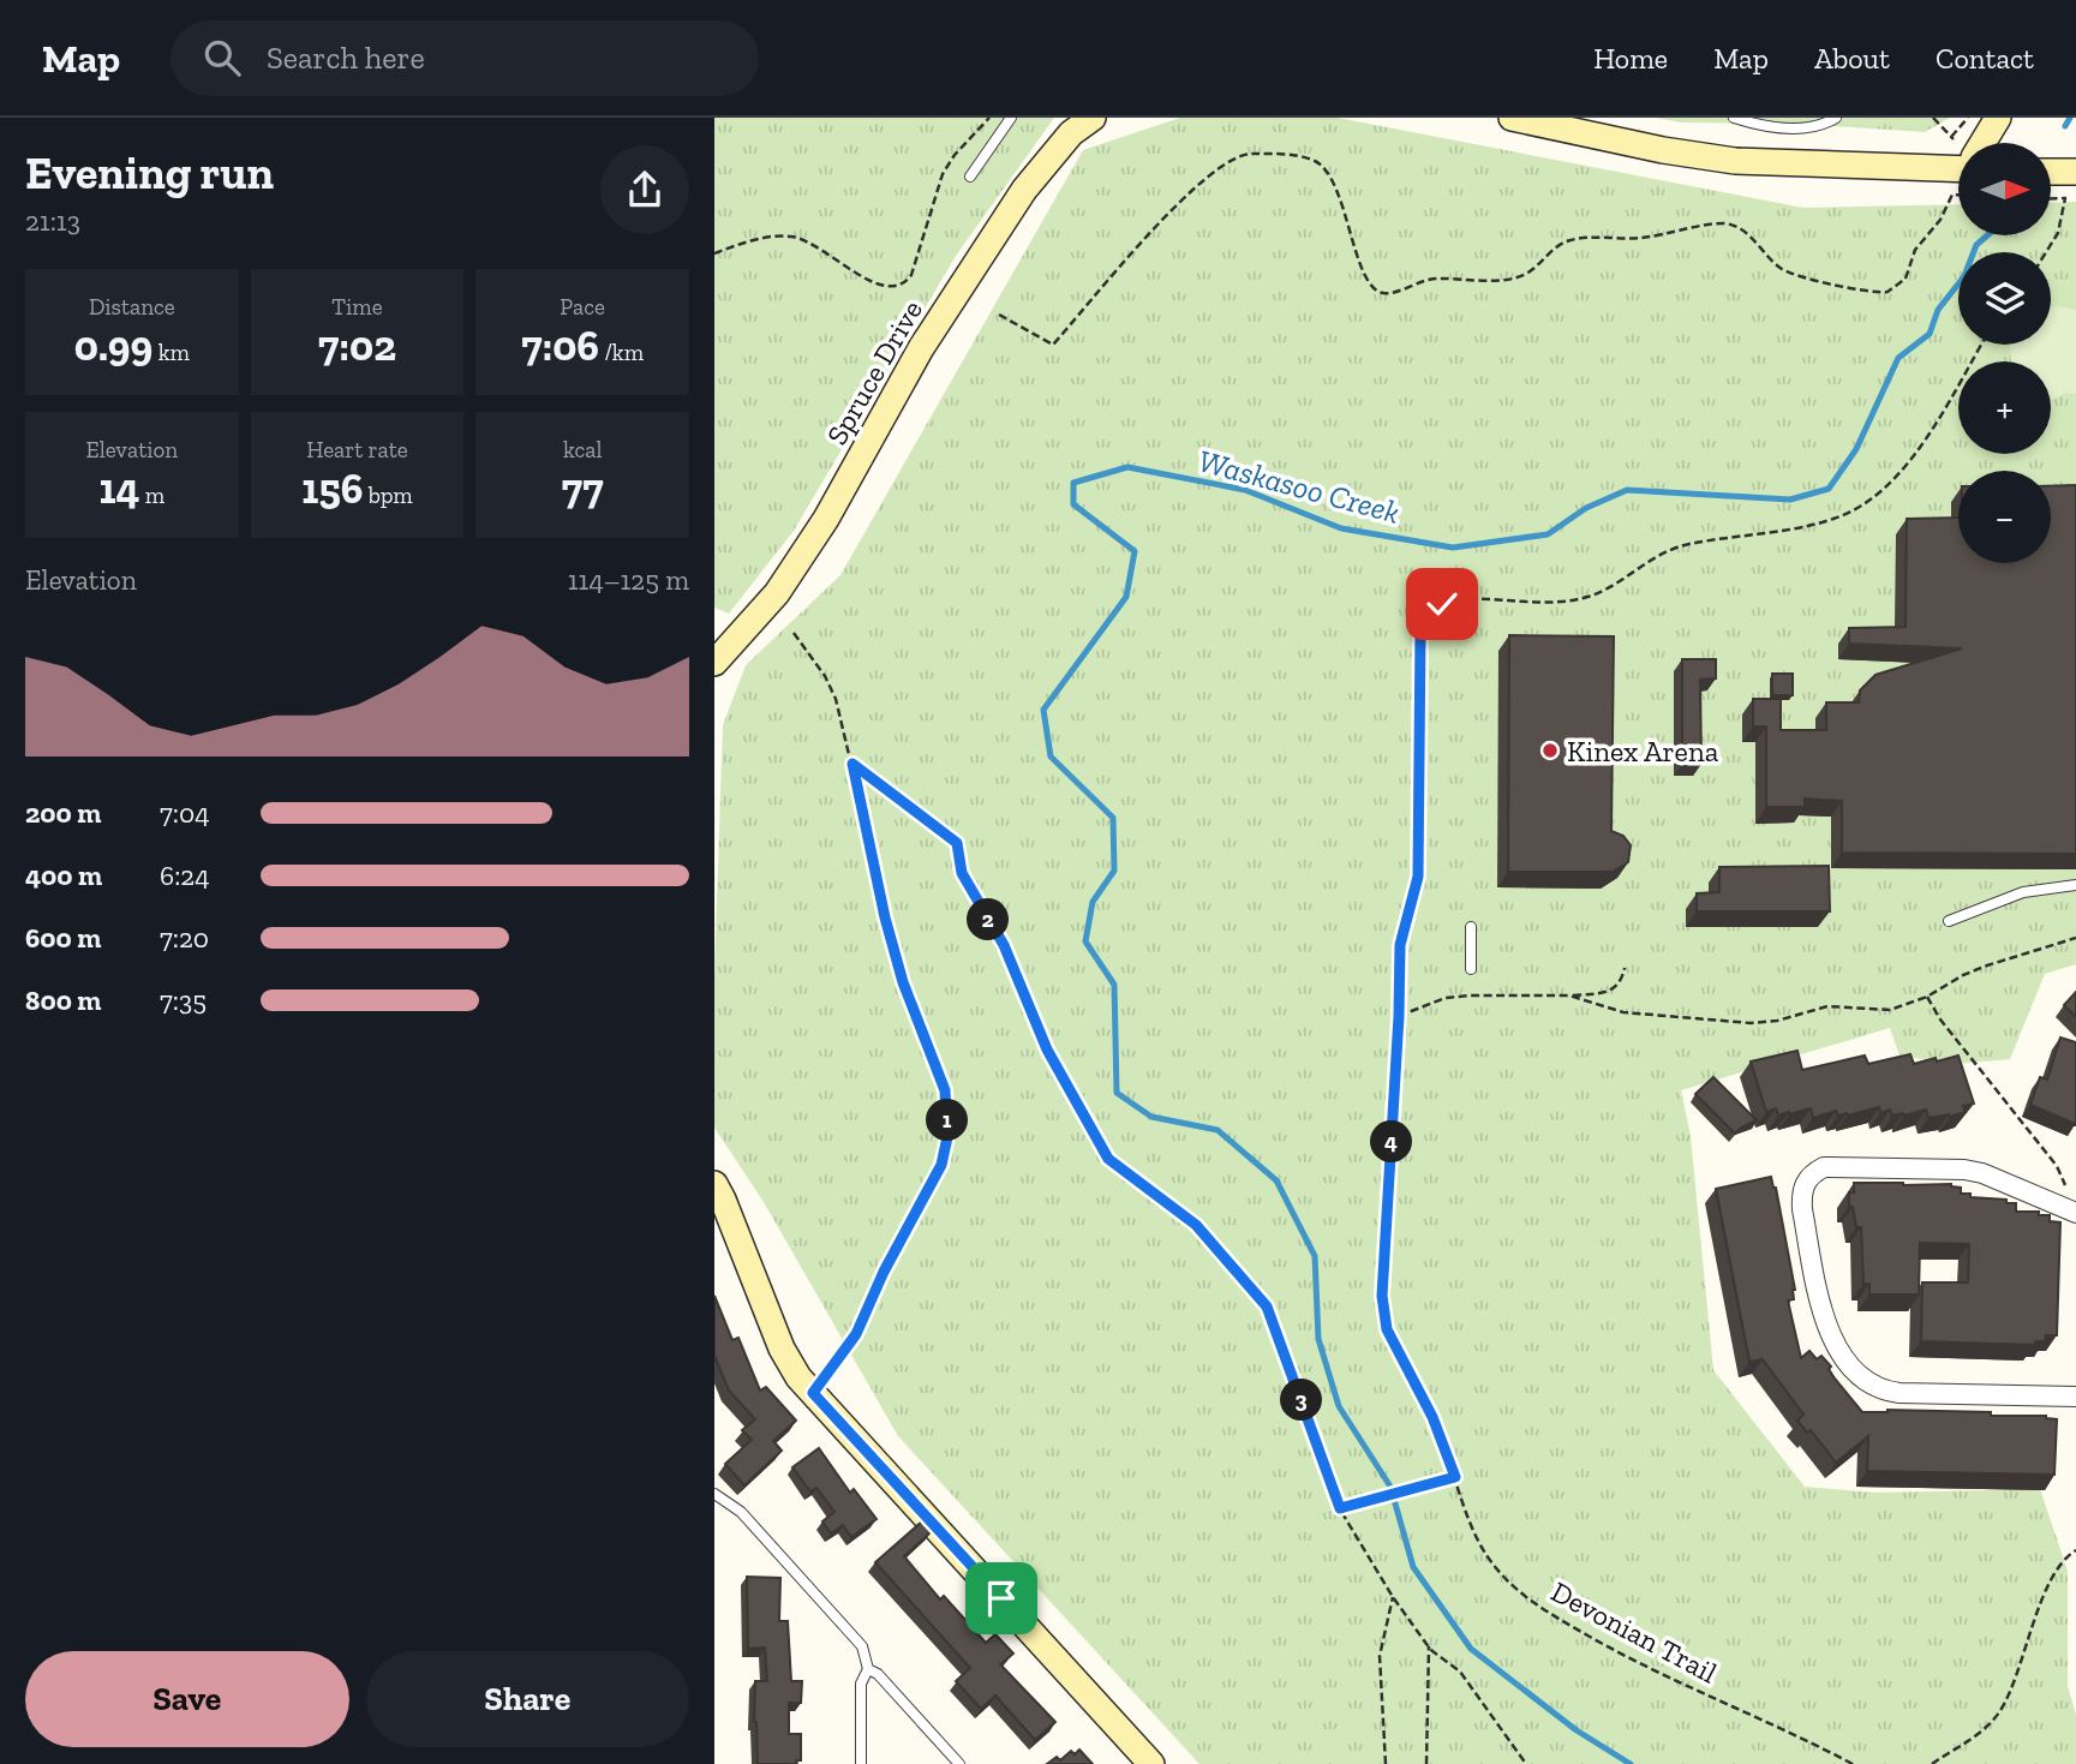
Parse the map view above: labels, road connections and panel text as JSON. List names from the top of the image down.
{
  "streets": {
    "street": ["Spruce Drive"],
    "path": ["Devonian Trail"]
  },
  "water": ["Waskasoo Creek"],
  "places": ["Kinex Arena"],
  "north": "right",
  "page": {
    "header": "Map",
    "search": "Search here",
    "nav": [
      "Home",
      "Map",
      "About",
      "Contact"
    ],
    "heading": ["Evening run", "21:13"],
    "map_buttons": ["+", "−"],
    "stats": [
      ["Distance", "0.99 km"],
      ["Time", "7:02"],
      ["Pace", "7:06 /km"],
      ["Elevation", "14 m"],
      ["Heart rate", "156 bpm"],
      ["kcal", "77"]
    ],
    "chart": ["Elevation", "114–125 m"],
    "list": [
      {
        "name": "200 m",
        "note": "7:04"
      },
      {
        "name": "400 m",
        "note": "6:24"
      },
      {
        "name": "600 m",
        "note": "7:20"
      },
      {
        "name": "800 m",
        "note": "7:35"
      }
    ],
    "pins": [
      "2",
      "1",
      "4",
      "3"
    ],
    "buttons": ["Save", "Share"]
  }
}
